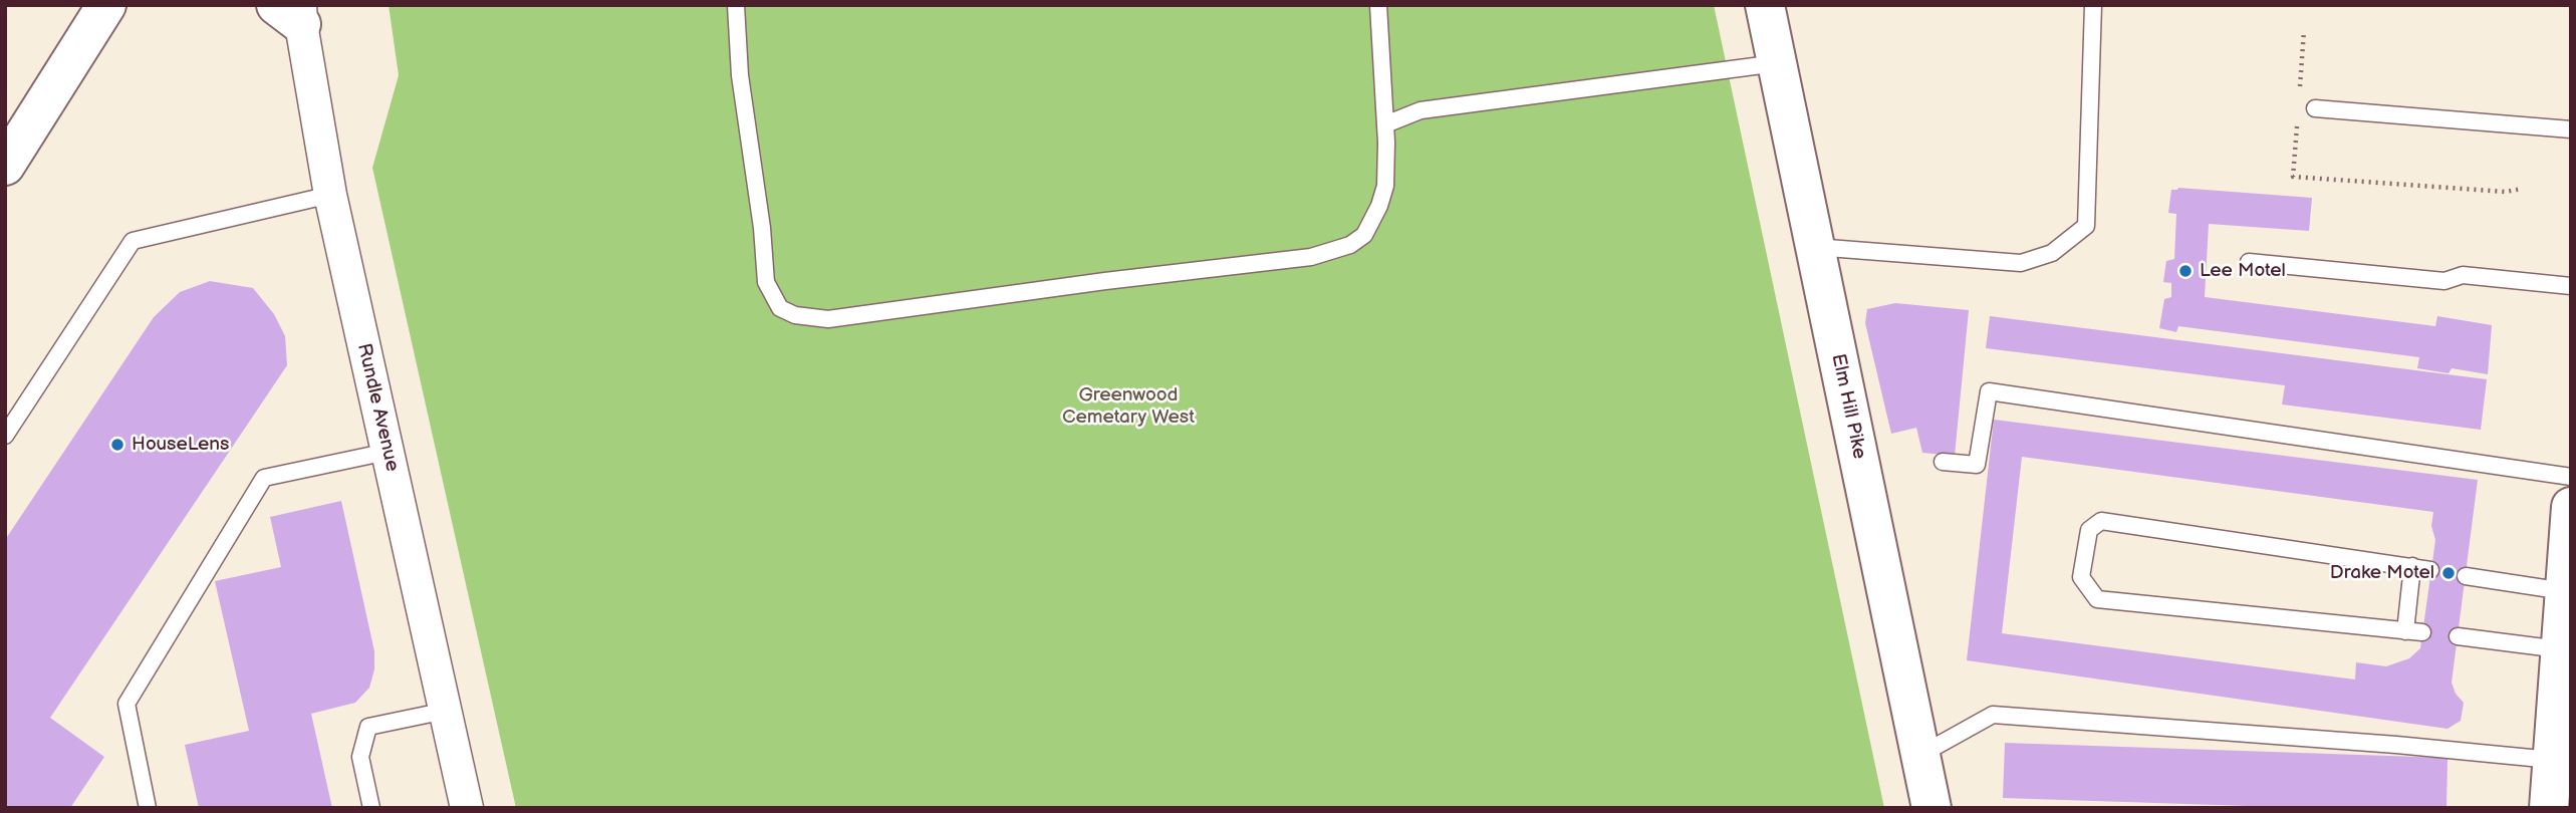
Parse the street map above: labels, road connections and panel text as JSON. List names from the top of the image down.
{
  "streets": {
    "main road": ["Elm Hill Pike"],
    "street": ["Rundle Avenue"]
  },
  "parks": ["Greenwood Cemetary West"],
  "places": ["Lee Motel", "HouseLens", "Drake Motel"]
}
